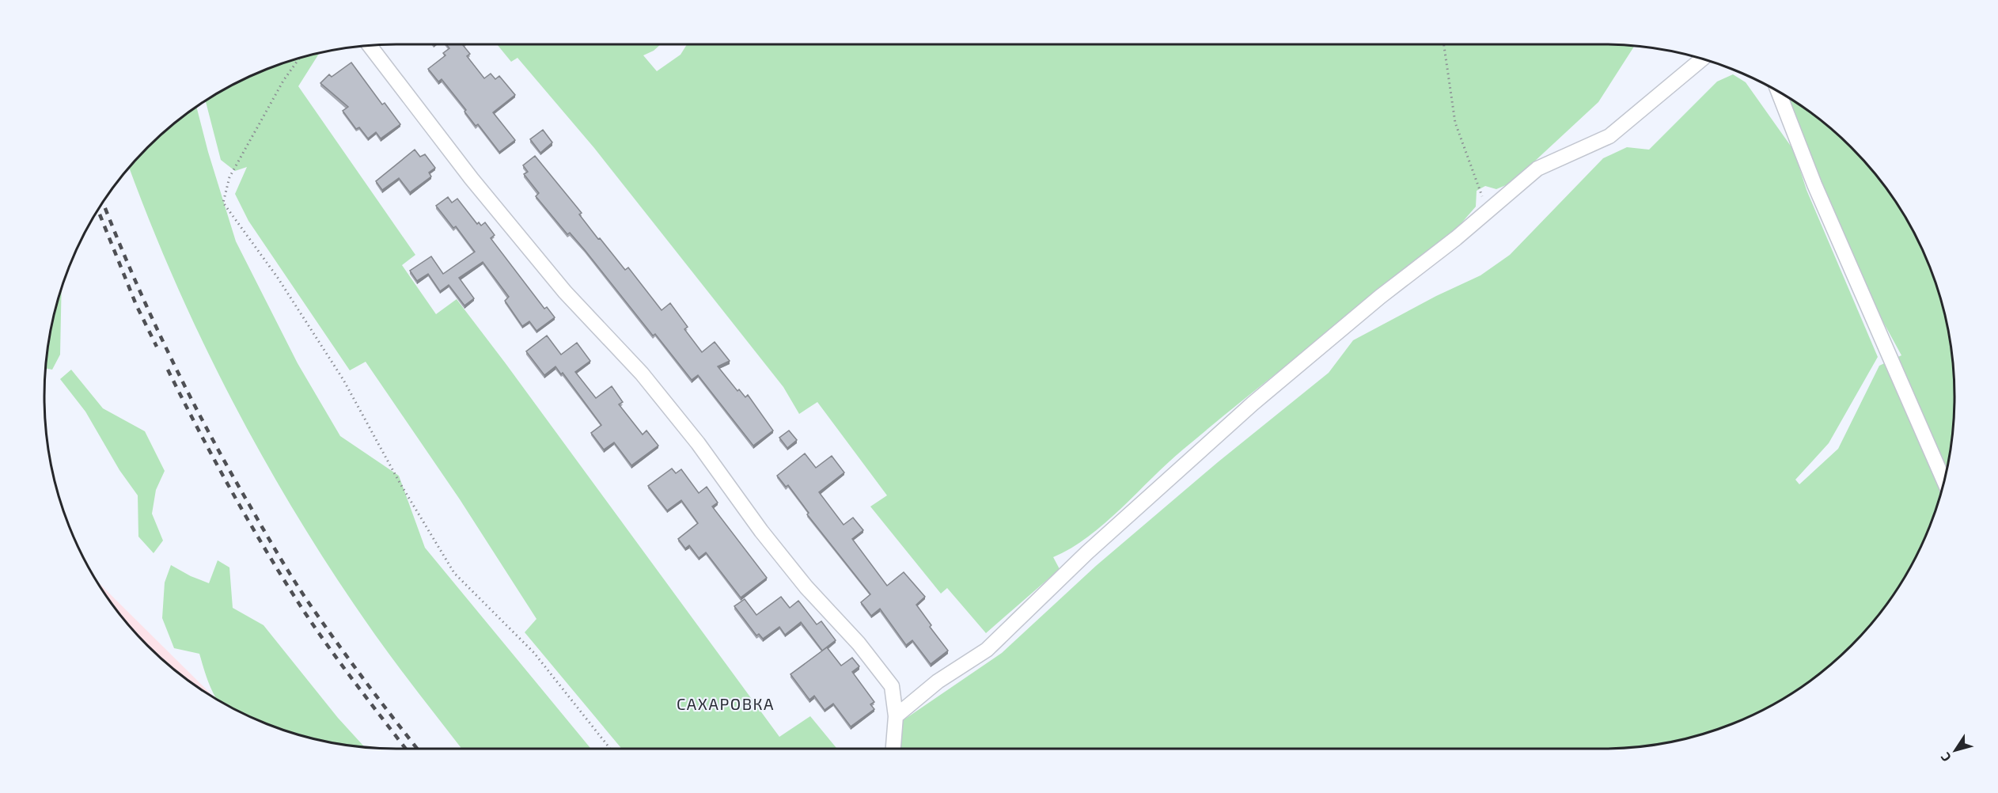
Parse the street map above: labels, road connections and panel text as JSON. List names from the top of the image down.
{
  "districts": ["САХАРОВКА"],
  "north": "bottom left"
}
